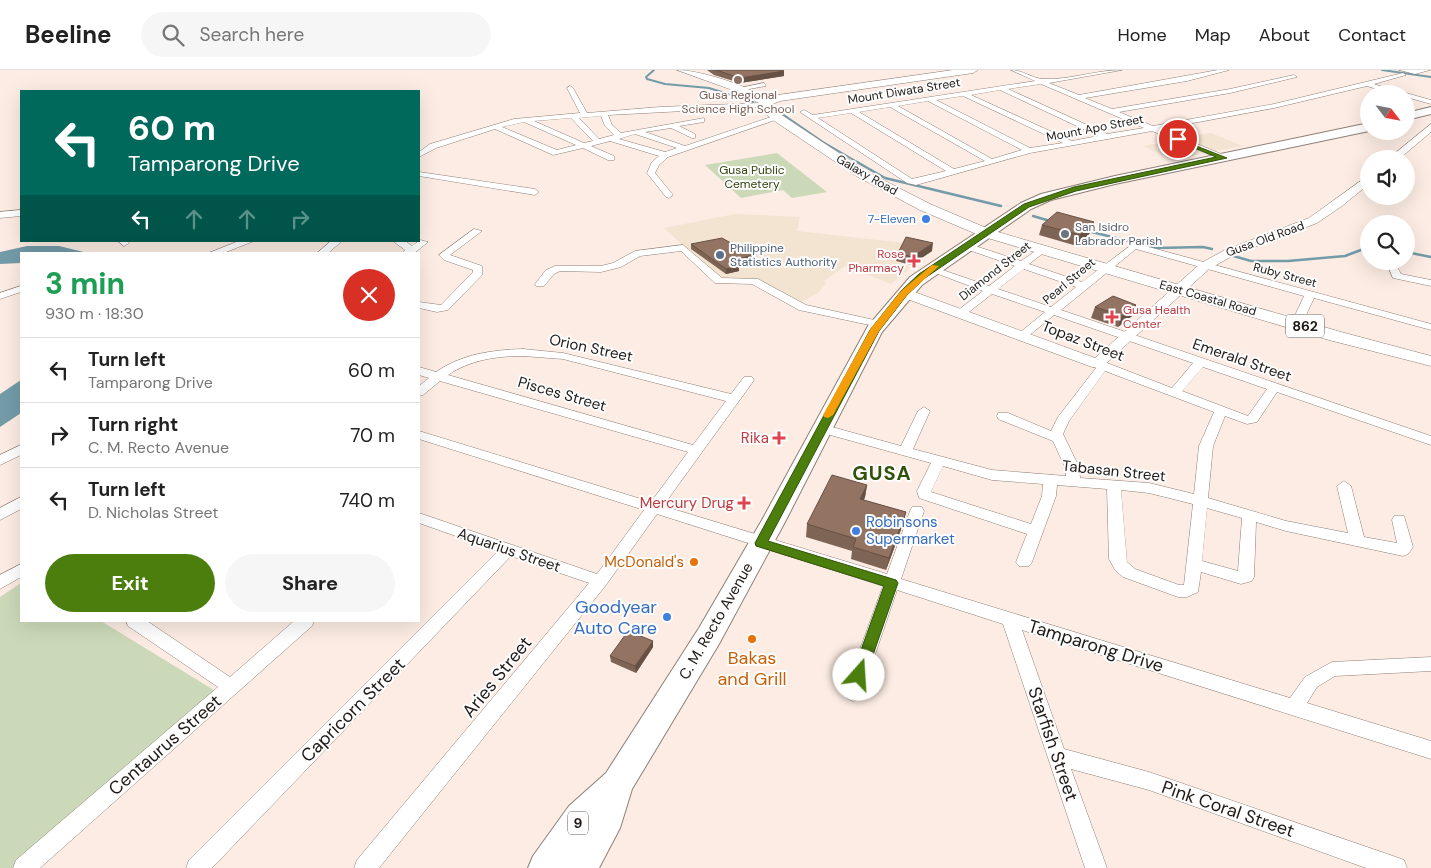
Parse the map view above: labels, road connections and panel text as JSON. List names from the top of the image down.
{
  "streets": {
    "highway": ["C. M. Recto Avenue", "9"],
    "main road": ["Galaxy Road", "East Coastal Road", "862"],
    "street": [
      "Mount Diwata Street",
      "Mount Apo Street",
      "Gusa Old Road",
      "Diamond Street",
      "Ruby Street",
      "Pearl Street",
      "Topaz Street",
      "Orion Street",
      "Emerald Street",
      "Pisces Street",
      "Tabasan Street",
      "Aquarius Street",
      "Tamparong Drive",
      "Aries Street",
      "Capricorn Street",
      "Starfish Street",
      "Centaurus Street",
      "Pink Coral Street"
    ]
  },
  "crossings": [
    ["Mount Diwata Street", "Mount Apo Street"],
    ["Galaxy Road", "East Coastal Road"],
    ["Galaxy Road", "C. M. Recto Avenue"],
    ["Gusa Old Road", "Ruby Street"],
    ["Gusa Old Road", "East Coastal Road"],
    ["Gusa Old Road", "Topaz Street"],
    ["Gusa Old Road", "Emerald Street"],
    ["Diamond Street", "East Coastal Road"],
    ["Diamond Street", "Topaz Street"],
    ["Diamond Street", "Emerald Street"],
    ["Ruby Street", "Pearl Street"],
    ["Pearl Street", "East Coastal Road"],
    ["Pearl Street", "Topaz Street"],
    ["Pearl Street", "Emerald Street"],
    ["East Coastal Road", "C. M. Recto Avenue"],
    ["Topaz Street", "C. M. Recto Avenue"],
    ["Orion Street", "Pisces Street"],
    ["Orion Street", "Aries Street"],
    ["Emerald Street", "C. M. Recto Avenue"],
    ["Pisces Street", "Aries Street"],
    ["Tabasan Street", "C. M. Recto Avenue"],
    ["Aquarius Street", "Aries Street"],
    ["Aquarius Street", "Capricorn Street"],
    ["C. M. Recto Avenue", "Tamparong Drive"],
    ["Tamparong Drive", "Starfish Street"],
    ["Starfish Street", "Pink Coral Street"]
  ],
  "districts": ["GUSA"],
  "parks": ["Gusa Public Cemetery"],
  "places": {
    "other": [
      "Gusa Regional Science High School",
      "7-Eleven",
      "San Isidro Labrador Parish",
      "Philippine Statistics Authority",
      "Robinsons Supermarket",
      "McDonald's",
      "Goodyear Auto Care",
      "Bakas and Grill"
    ],
    "health": [
      "Rose Pharmacy",
      "Gusa Health Center",
      "Rika",
      "Mercury Drug"
    ]
  },
  "north": "bottom right",
  "page": {
    "header": "Beeline",
    "search": "Search here",
    "nav": [
      "Home",
      "Map",
      "About",
      "Contact"
    ],
    "turn": ["60 m", "Tamparong Drive"],
    "heading": ["3 min", "930 m · 18:30"],
    "list": [
      {
        "name": "Turn left",
        "note": "Tamparong Drive",
        "value": "60 m"
      },
      {
        "name": "Turn right",
        "note": "C. M. Recto Avenue",
        "value": "70 m"
      },
      {
        "name": "Turn left",
        "note": "D. Nicholas Street",
        "value": "740 m"
      }
    ],
    "buttons": ["Exit", "Share"]
  }
}
